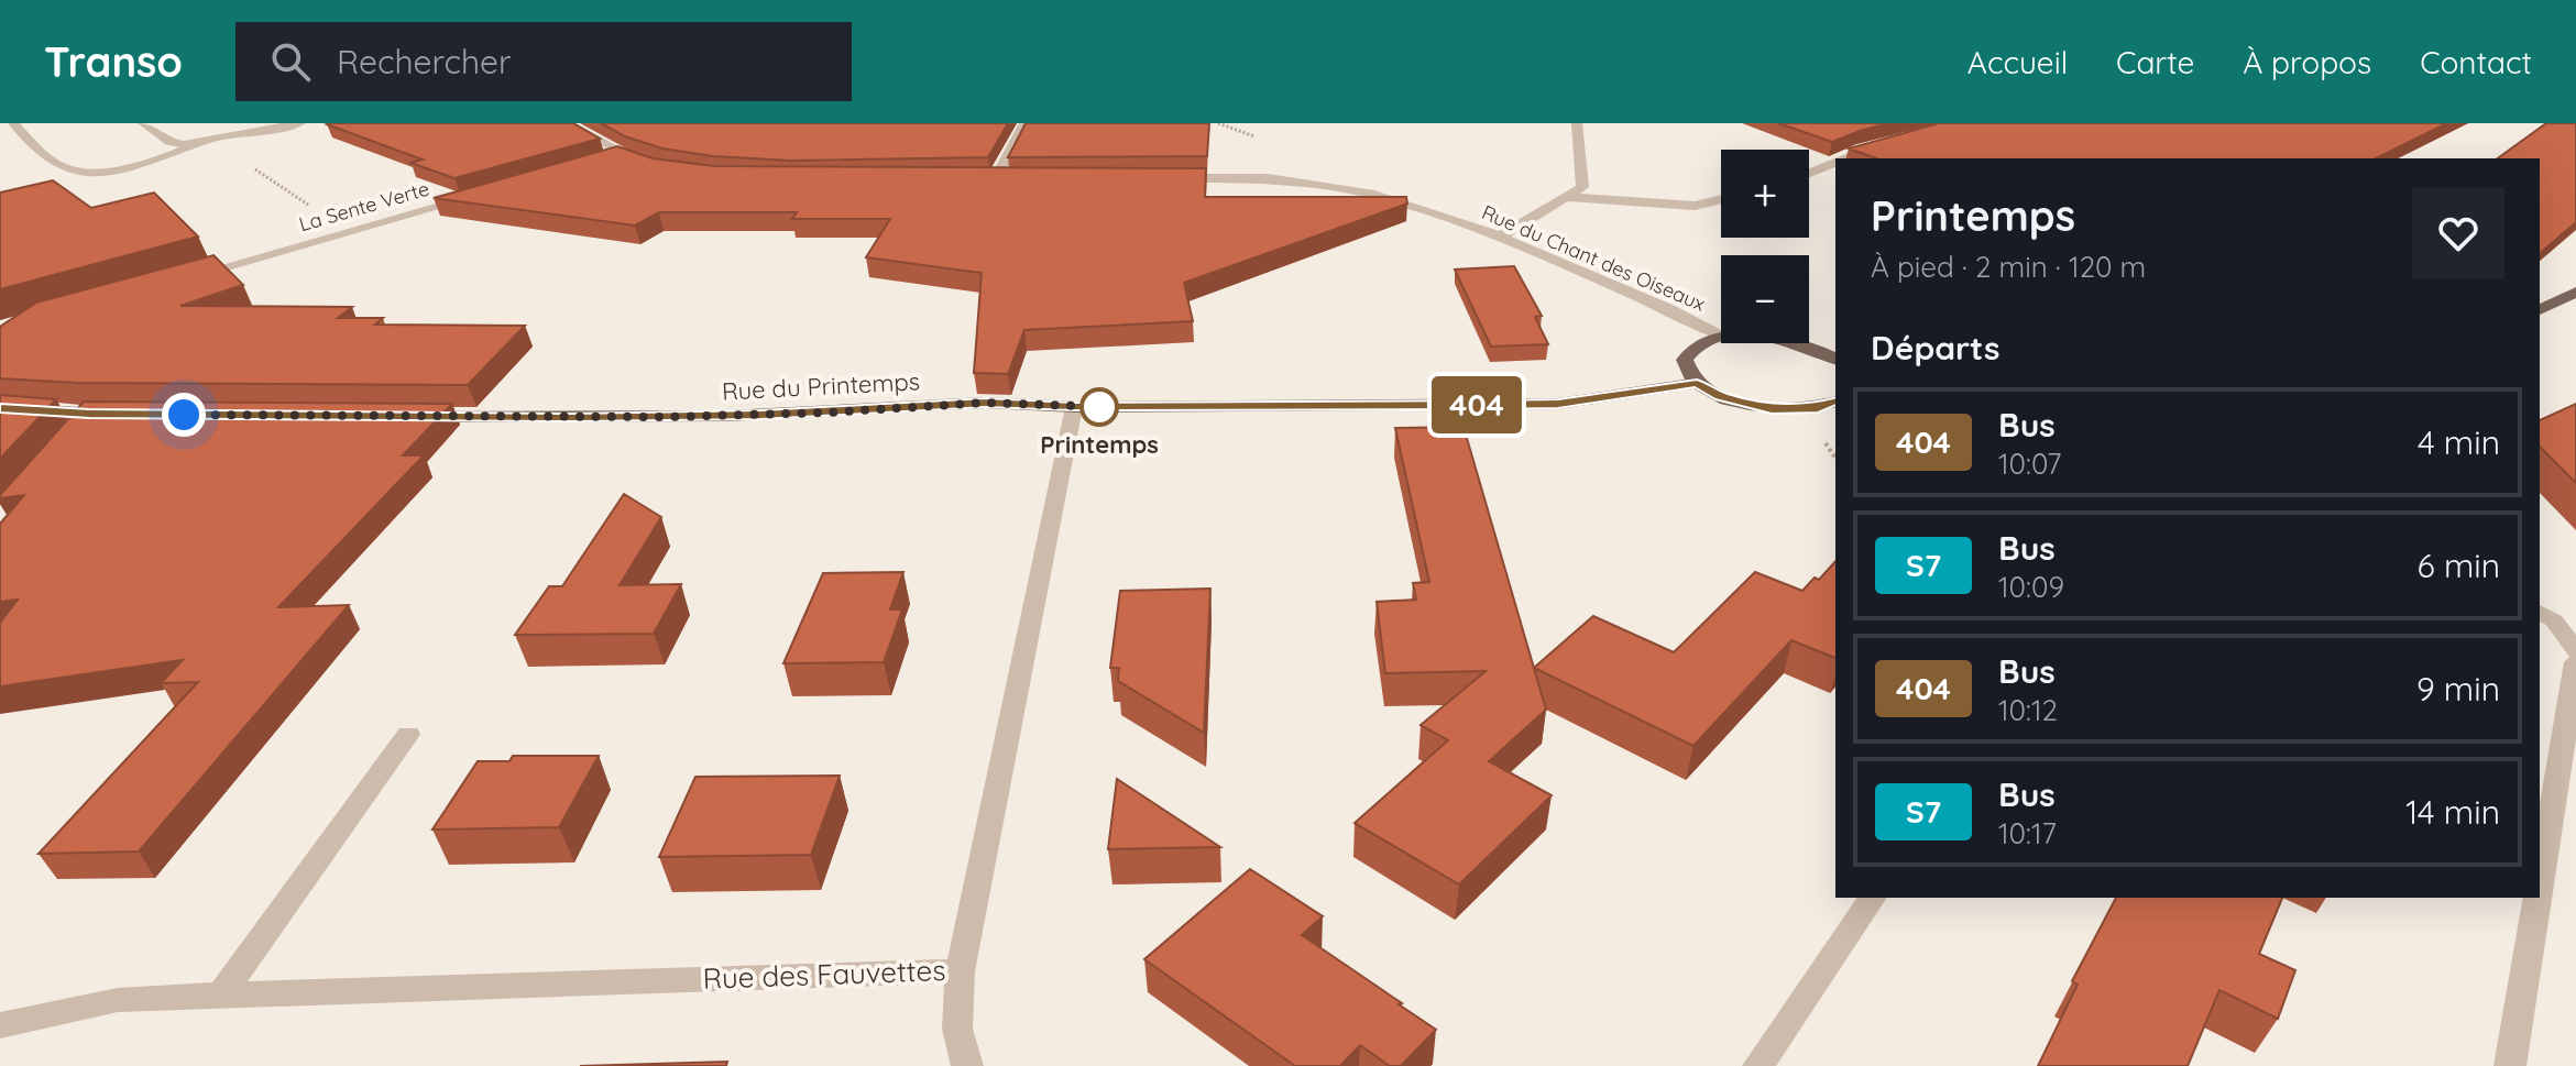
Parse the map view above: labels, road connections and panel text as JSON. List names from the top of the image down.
{
  "streets": {
    "main road": ["Rue du Printemps"],
    "street": ["La Sente Verte", "Rue du Chant des Oiseaux", "Rue des Fauvettes"]
  },
  "crossings": [
    ["Rue du Printemps", "Rue des Fauvettes"]
  ],
  "places": ["Printemps"],
  "lines": ["bus line 404"],
  "page": {
    "header": "Transo",
    "search": "Rechercher",
    "nav": [
      "Accueil",
      "Carte",
      "À propos",
      "Contact"
    ],
    "on_map": "404",
    "map_buttons": ["+", "−"],
    "heading": [
      ["Printemps", "À pied · 2 min · 120 m"],
      "Départs"
    ],
    "list": [
      {
        "mark": "404",
        "name": "Bus",
        "note": "10:07",
        "value": "4 min"
      },
      {
        "mark": "S7",
        "name": "Bus",
        "note": "10:09",
        "value": "6 min"
      },
      {
        "mark": "404",
        "name": "Bus",
        "note": "10:12",
        "value": "9 min"
      },
      {
        "mark": "S7",
        "name": "Bus",
        "note": "10:17",
        "value": "14 min"
      }
    ]
  }
}
